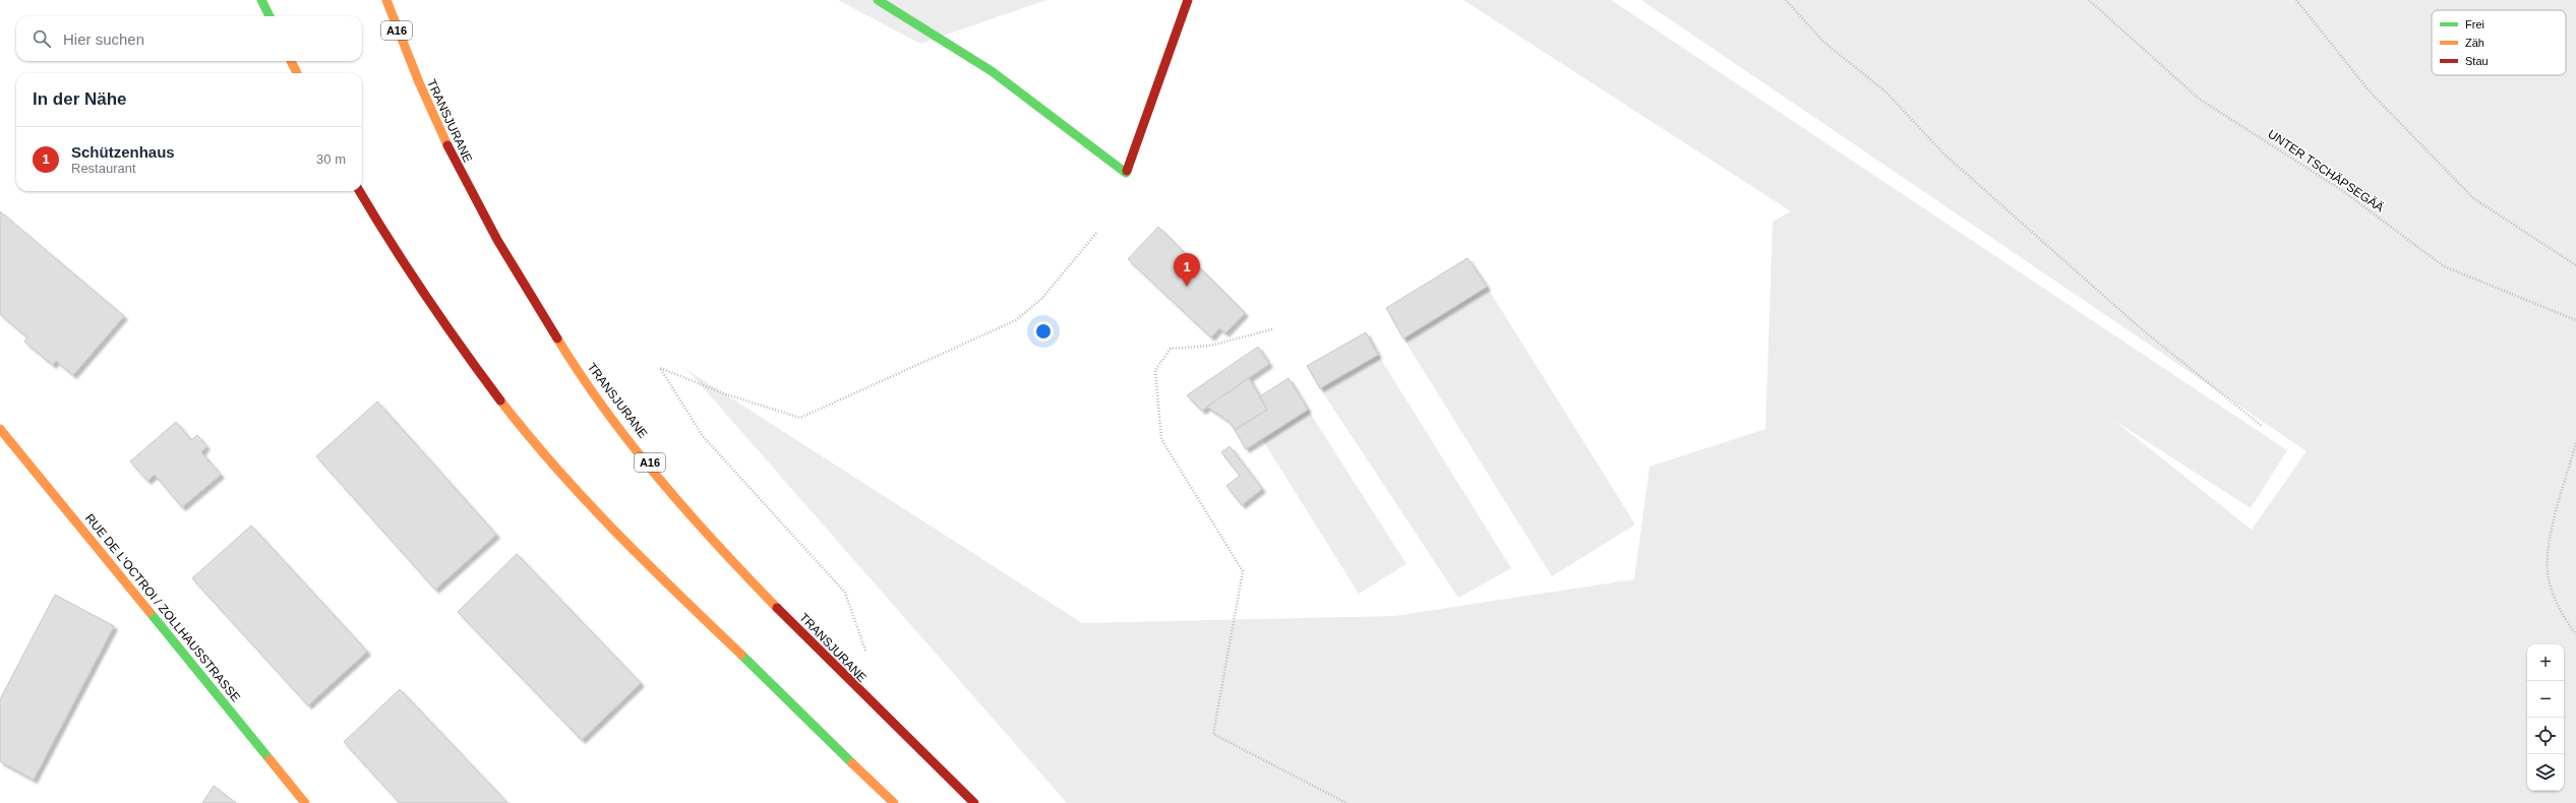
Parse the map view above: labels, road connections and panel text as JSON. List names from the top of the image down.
{
  "streets": {
    "main road": ["A16", "TRANSJURANE", "RUE DE L'OCTROI / ZOLLHAUSSTRASSE"],
    "path": ["UNTER TSCHÄPSEGÄÄ"]
  },
  "legend": ["Frei", "Zäh", "Stau"],
  "page": {
    "search": "Hier suchen",
    "heading": "In der Nähe",
    "list": [
      {
        "mark": "1",
        "name": "Schützenhaus",
        "note": "Restaurant",
        "value": "30 m"
      }
    ],
    "pins": "1",
    "map_buttons": ["+", "−"]
  }
}
